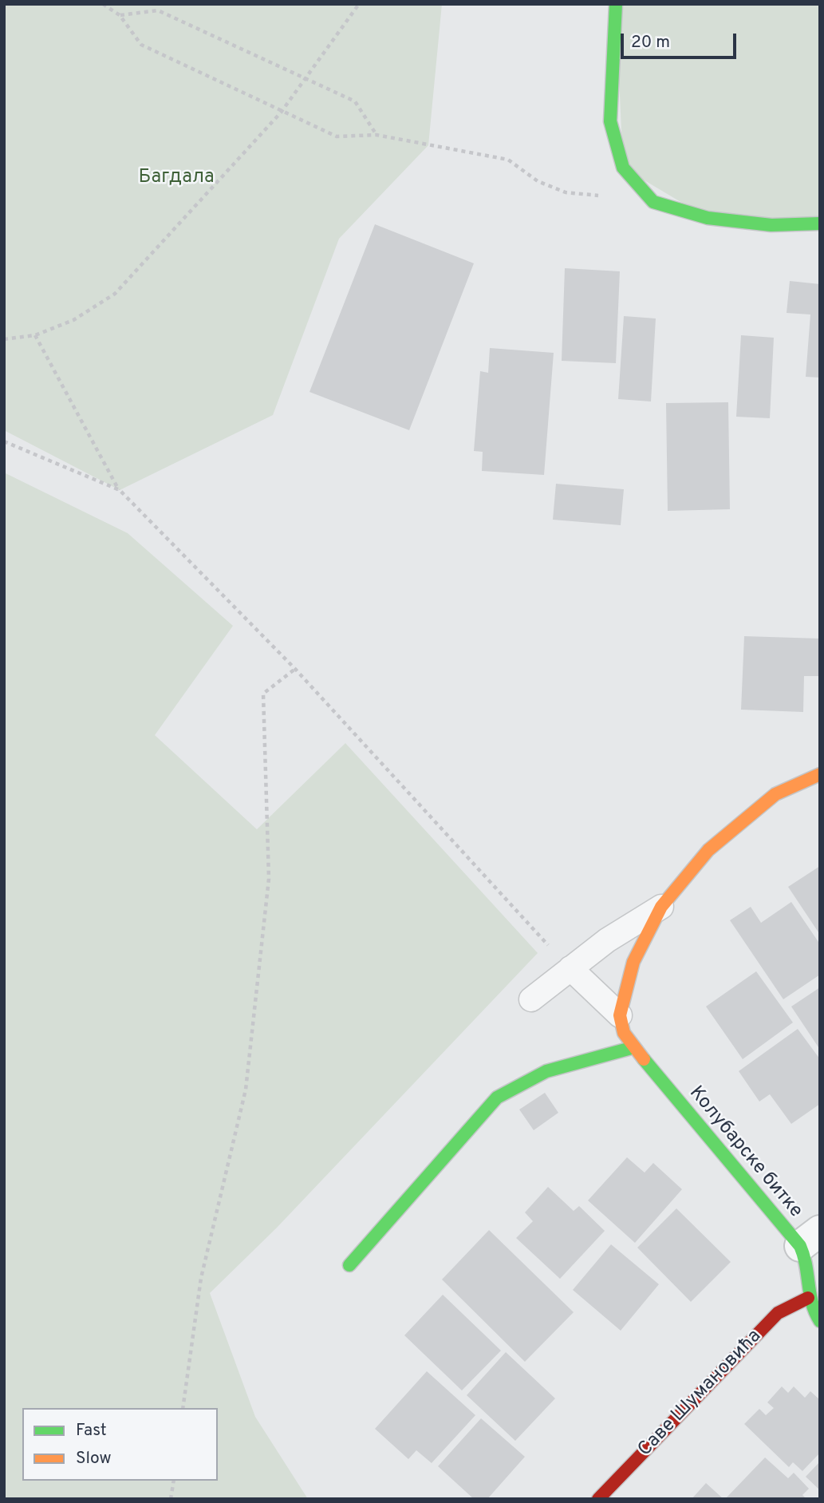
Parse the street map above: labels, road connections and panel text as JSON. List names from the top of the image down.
{
  "streets": {
    "street": ["Колубарске битке", "Саве Шумановића"]
  },
  "crossings": [
    ["Колубарске битке", "Саве Шумановића"]
  ],
  "parks": ["Багдала"],
  "legend": ["Fast", "Slow"],
  "scale_bar": "20 m"
}
